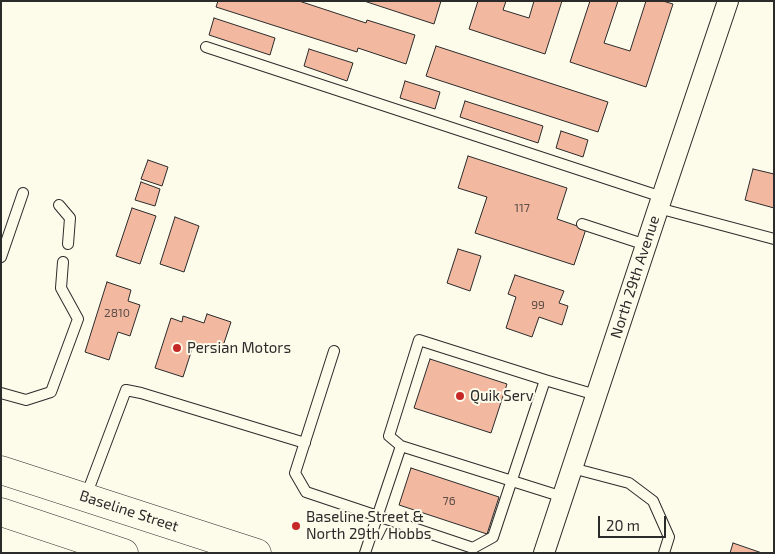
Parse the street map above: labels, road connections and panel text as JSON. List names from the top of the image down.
{
  "streets": {
    "highway": ["Baseline Street"],
    "street": ["North 29th Avenue"]
  },
  "places": ["Persian Motors", "Quik Serv", "Baseline Street & North 29th/Hobbs"],
  "house_numbers": [
    "117",
    "99",
    "2810",
    "76"
  ],
  "scale_bar": "20 m"
}
